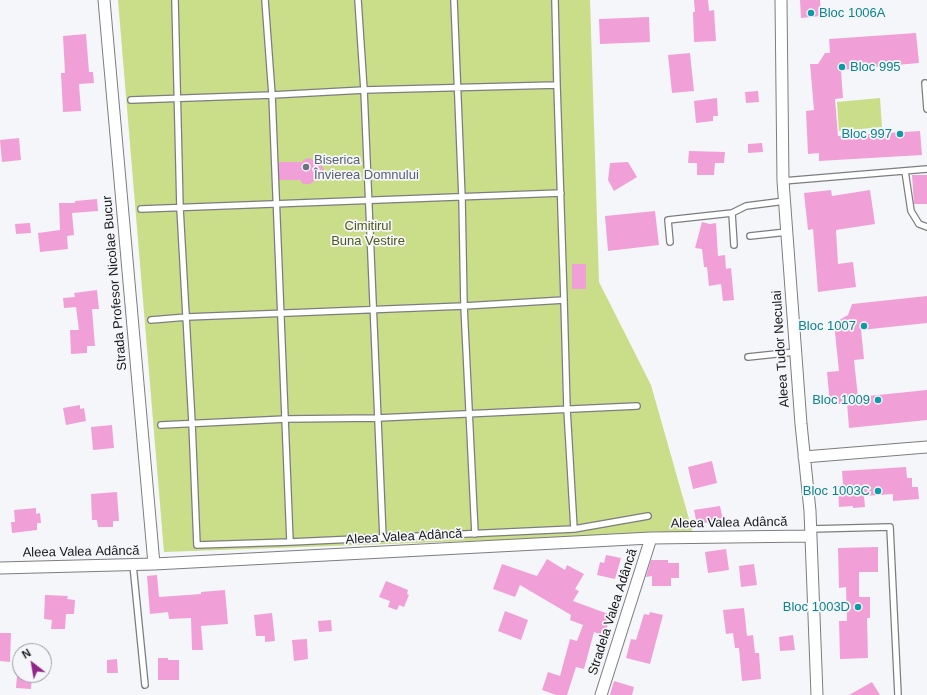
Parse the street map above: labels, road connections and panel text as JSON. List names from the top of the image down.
{
  "streets": {
    "street": [
      "Strada Profesor Nicolae Bucur",
      "Aleea Tudor Neculai",
      "Aleea Valea Adâncă",
      "Stradela Valea Adâncă"
    ]
  },
  "crossings": [
    ["Strada Profesor Nicolae Bucur", "Aleea Valea Adâncă"],
    ["Aleea Tudor Neculai", "Aleea Valea Adâncă"],
    ["Aleea Valea Adâncă", "Stradela Valea Adâncă"]
  ],
  "parks": ["Cimitirul Buna Vestire"],
  "places": [
    "Bloc 1006A",
    "Bloc 995",
    "Bloc 997",
    "Biserica Învierea Domnului",
    "Bloc 1007",
    "Bloc 1009",
    "Bloc 1003C",
    "Bloc 1003D"
  ],
  "north": "top left"
}
